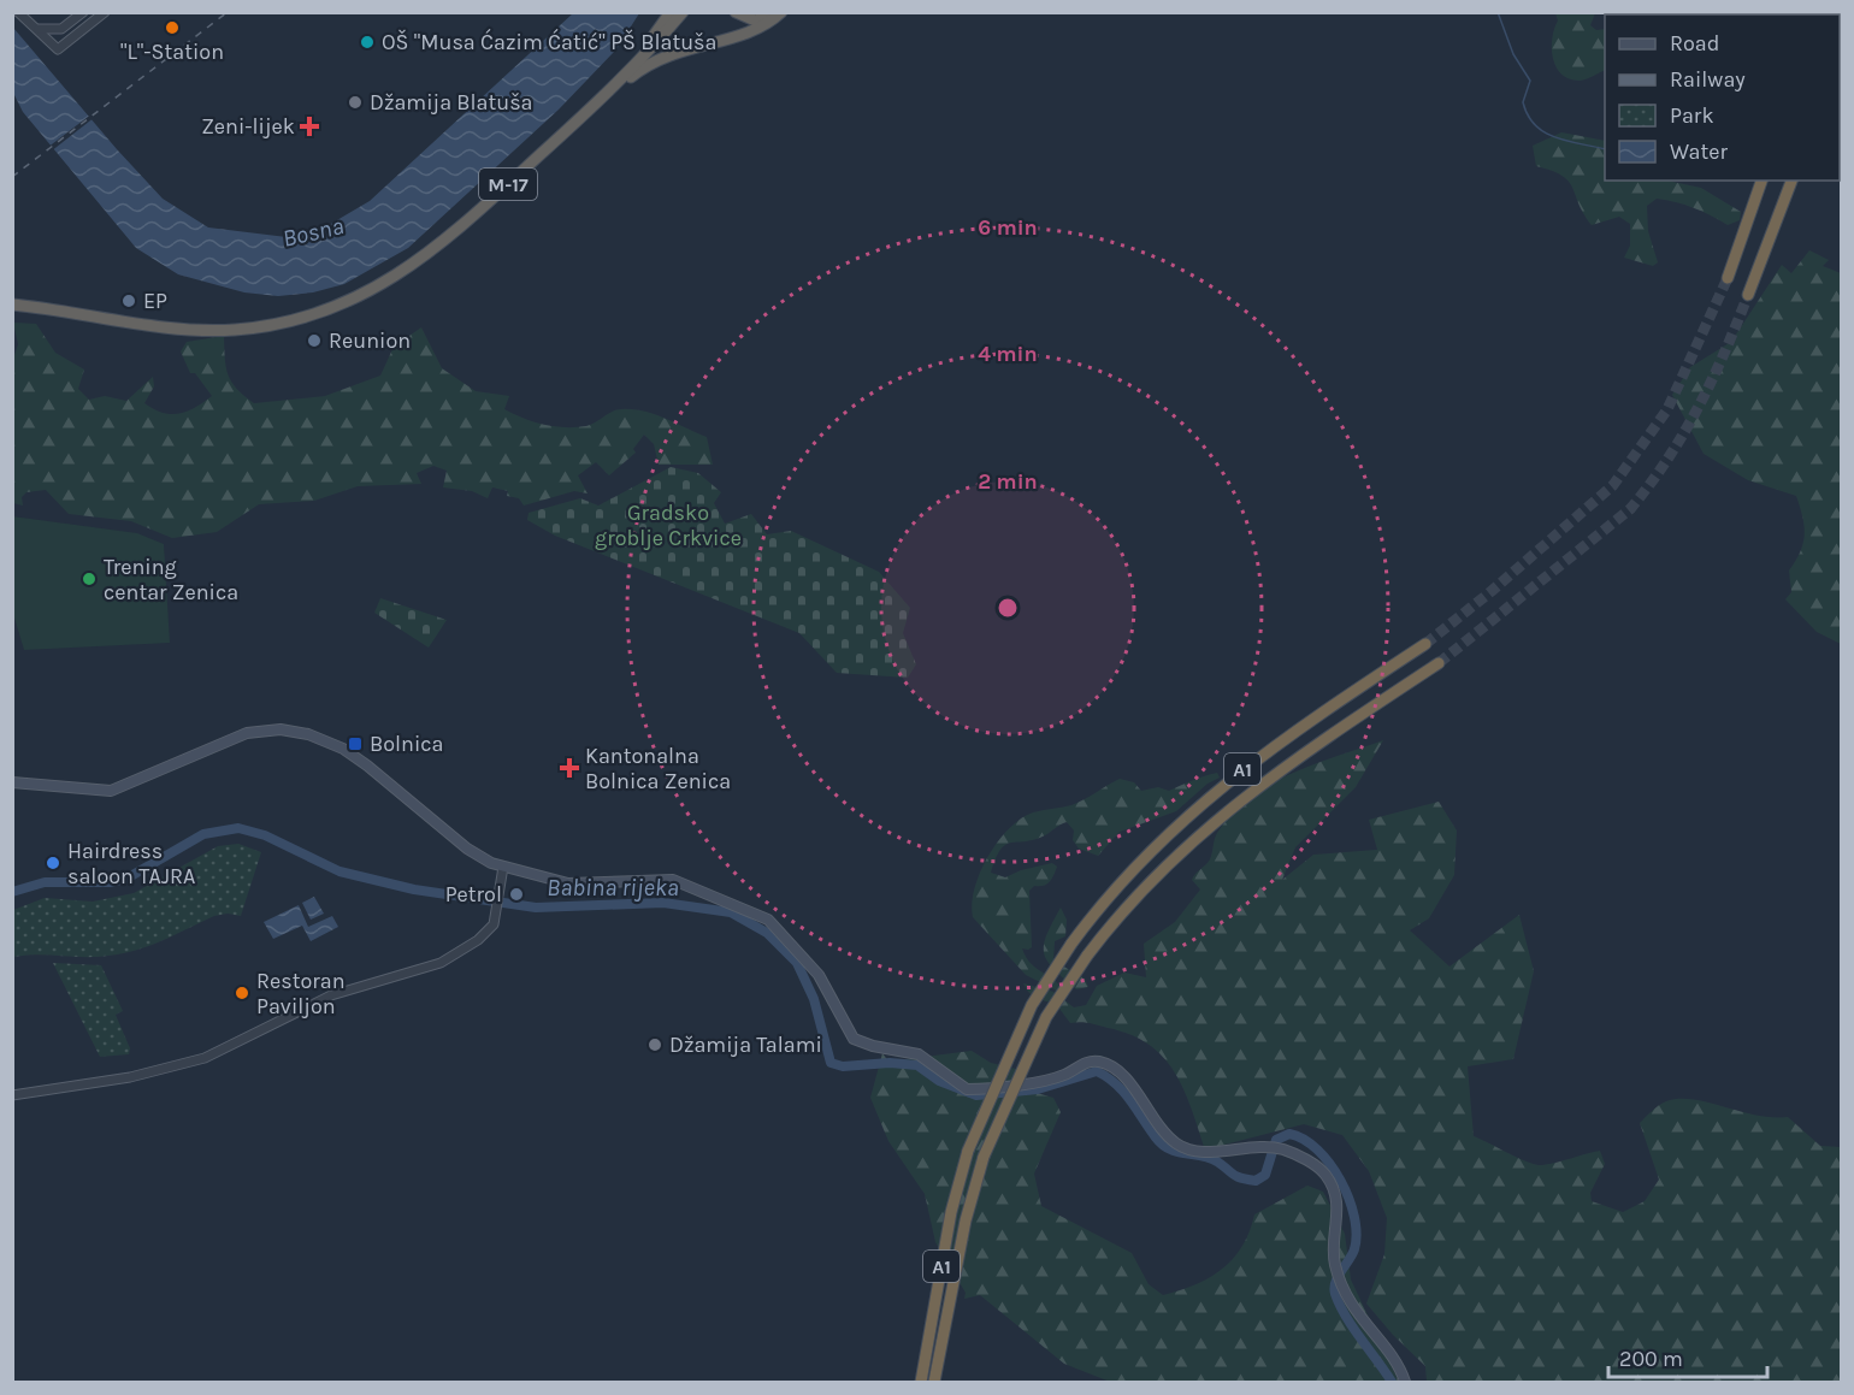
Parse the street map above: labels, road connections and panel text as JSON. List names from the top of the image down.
{
  "streets": {
    "highway": ["M-17", "A1"]
  },
  "water": ["Bosna", "Babina rijeka"],
  "parks": ["Gradsko groblje Crkvice"],
  "places": {
    "other": [
      "\"L\"-Station",
      "OŠ \"Musa Ćazim Ćatić\" PŠ Blatuša",
      "Džamija Blatuša",
      "EP",
      "Reunion",
      "Trening centar Zenica",
      "Hairdress saloon TAJRA",
      "Petrol",
      "Restoran Paviljon",
      "Džamija Talami"
    ],
    "health": ["Zeni-lijek", "Kantonalna Bolnica Zenica"],
    "transit": ["Bolnica"]
  },
  "legend": [
    "Road",
    "Railway",
    "Park",
    "Water"
  ],
  "scale_bar": "200 m",
  "rings": ["6 min", "4 min", "2 min"]
}
